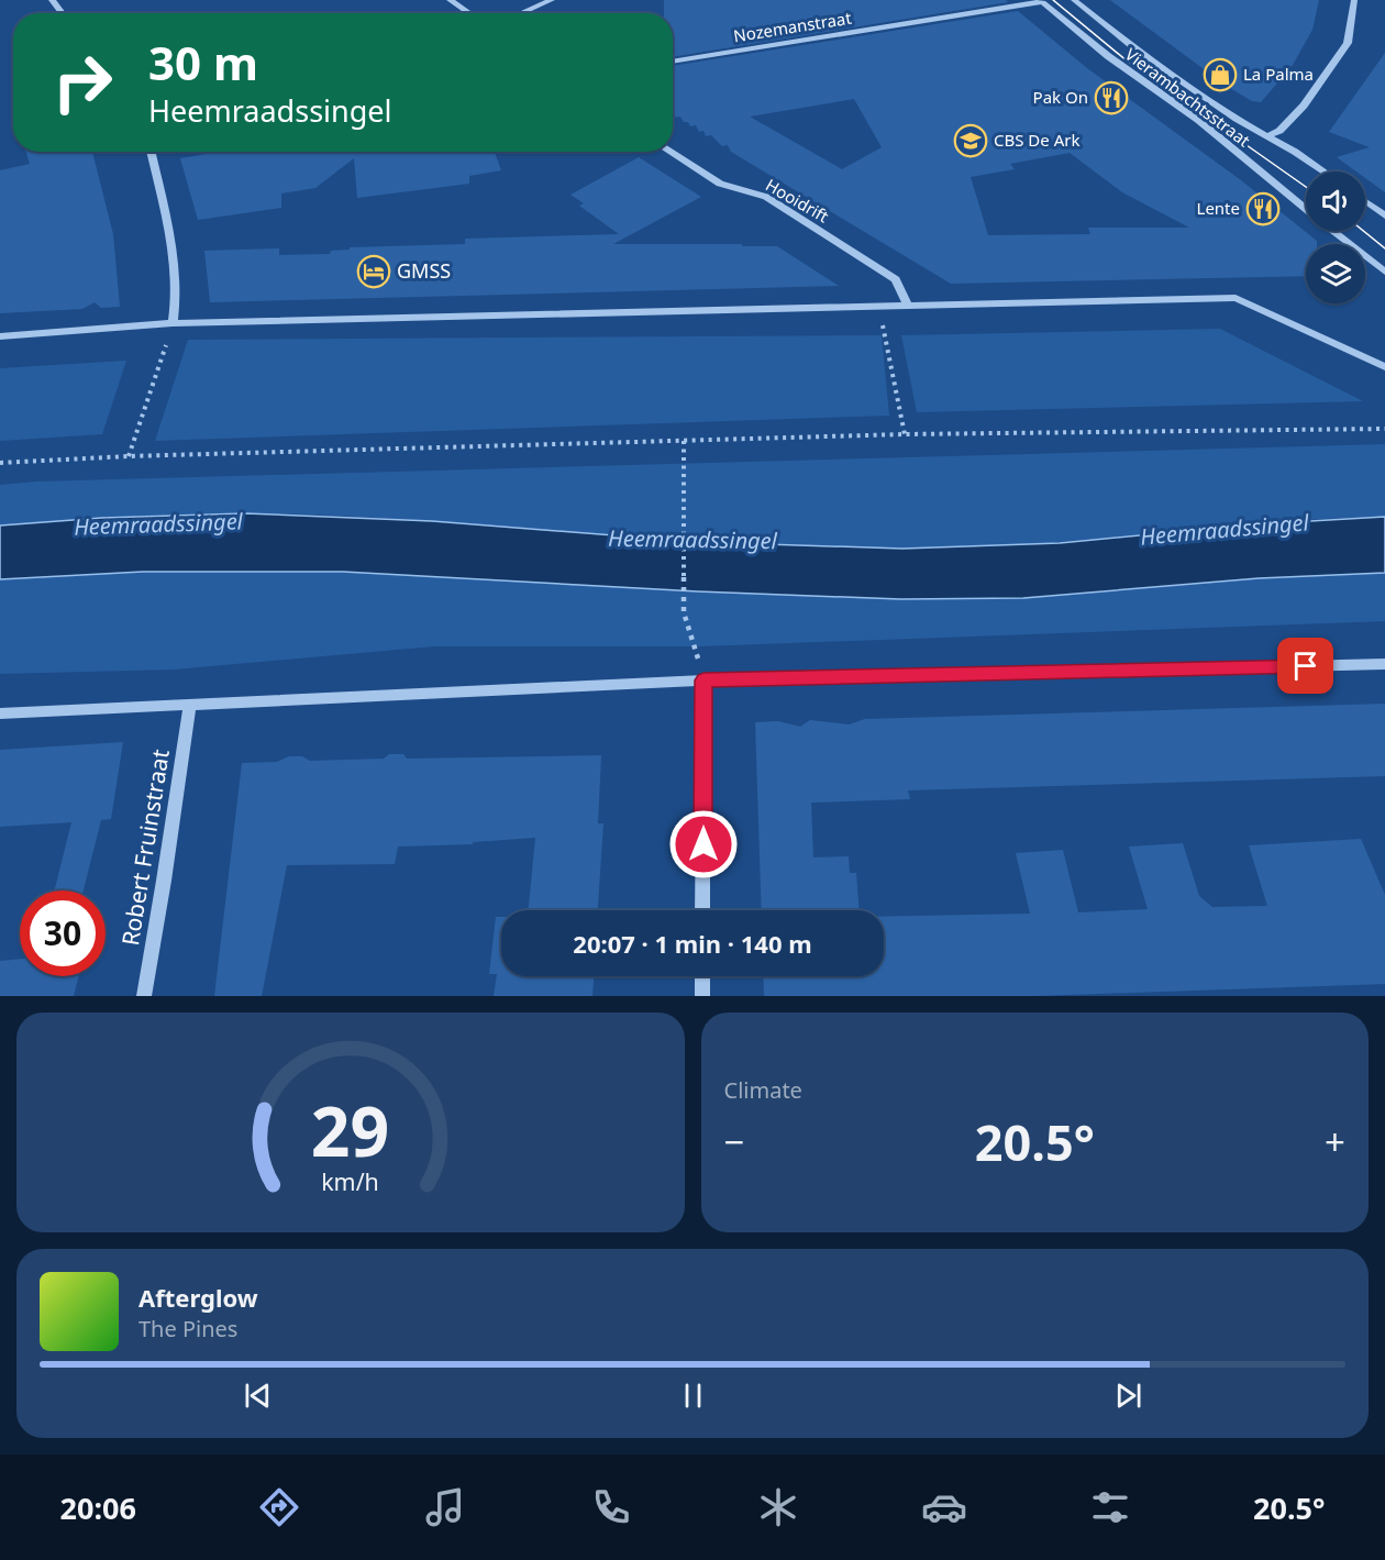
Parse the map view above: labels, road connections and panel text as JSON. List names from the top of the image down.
{
  "streets": {
    "street": [
      "Nozemanstraat",
      "Vierambachtsstraat",
      "Hooidrift",
      "Robert Fruinstraat"
    ]
  },
  "crossings": [
    ["Nozemanstraat", "Vierambachtsstraat"]
  ],
  "water": ["Heemraadssingel"],
  "places": {
    "shop": ["La Palma"],
    "restaurant": ["Pak On", "Lente"],
    "school or university": ["CBS De Ark"],
    "hotel": ["GMSS"]
  },
  "page": {
    "turn": ["30 m", "Heemraadssingel"],
    "limit": "30",
    "trip": "20:07 · 1 min · 140 m",
    "tile": "Climate",
    "heat": ["−", "20.5°", "+"],
    "song": ["Afterglow", "The Pines"],
    "tabs": ["20:06", "20.5°"],
    "gauge": ["29", "km/h"]
  }
}
